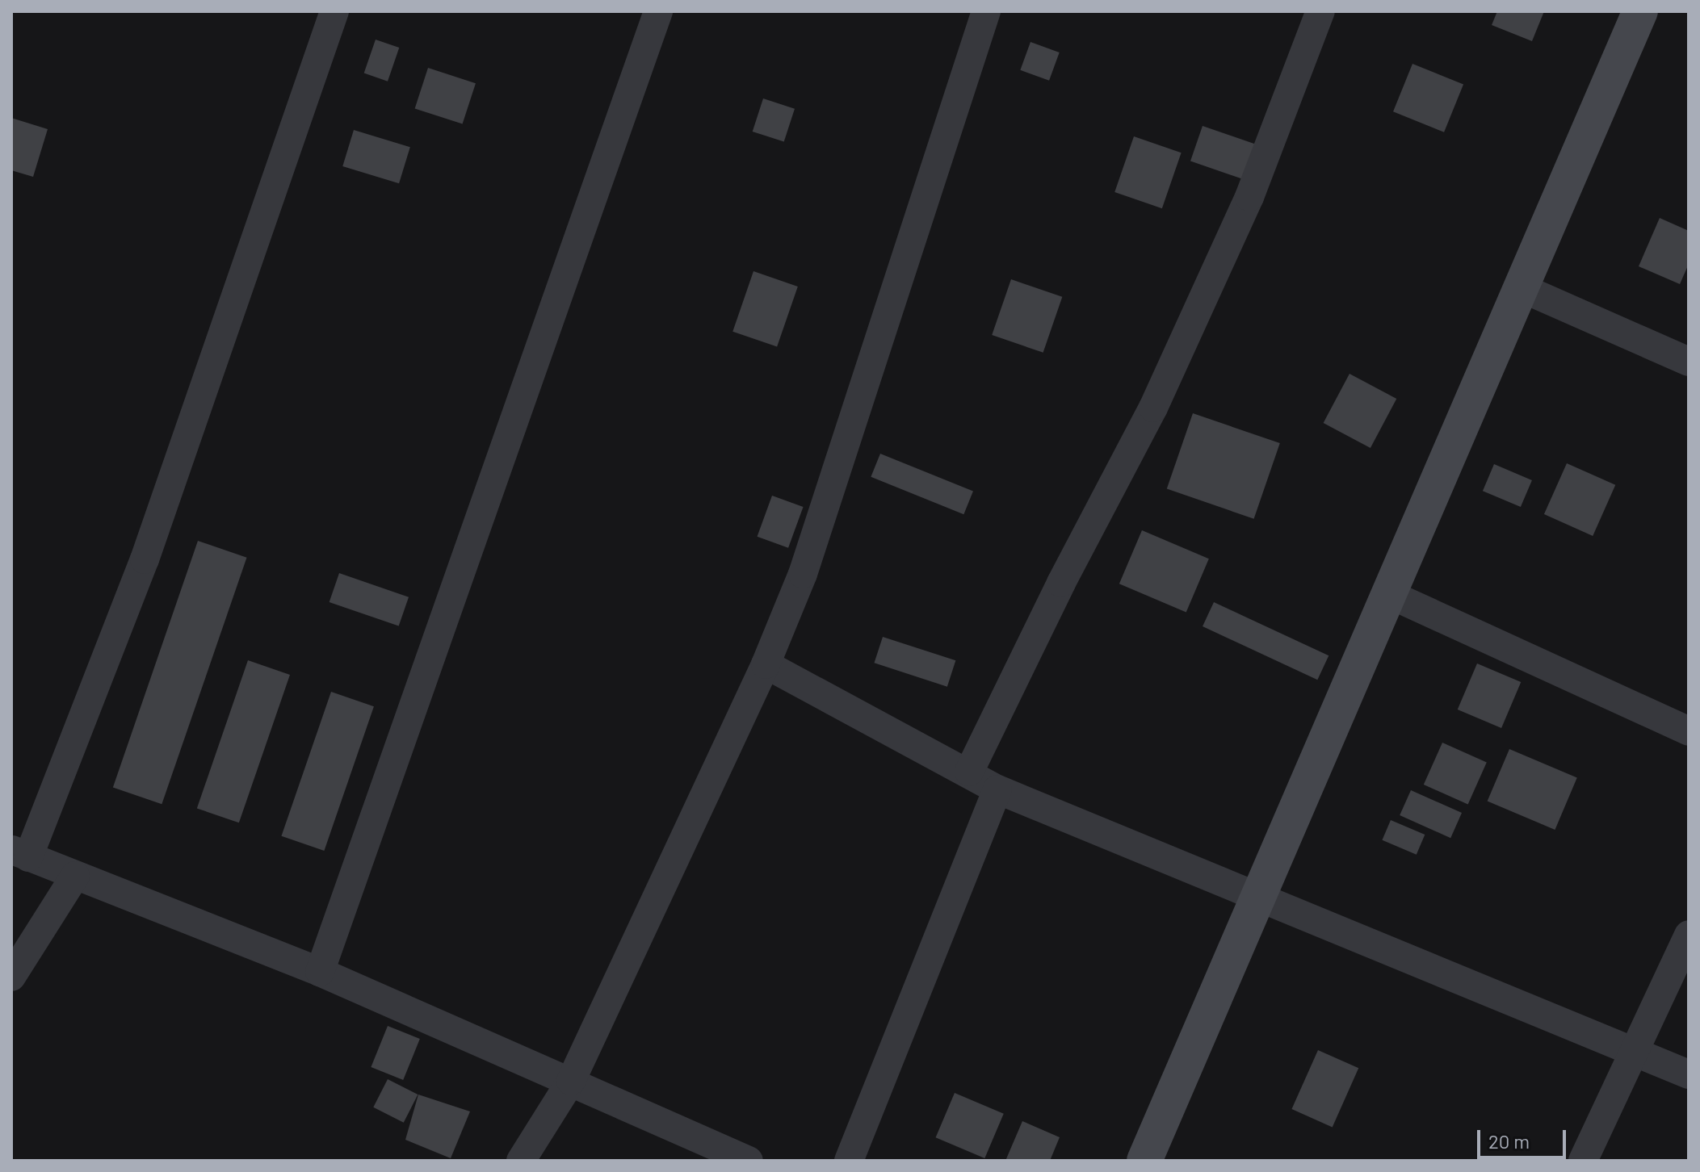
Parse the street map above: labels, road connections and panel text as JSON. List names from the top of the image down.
{
  "scale_bar": "20 m"
}
